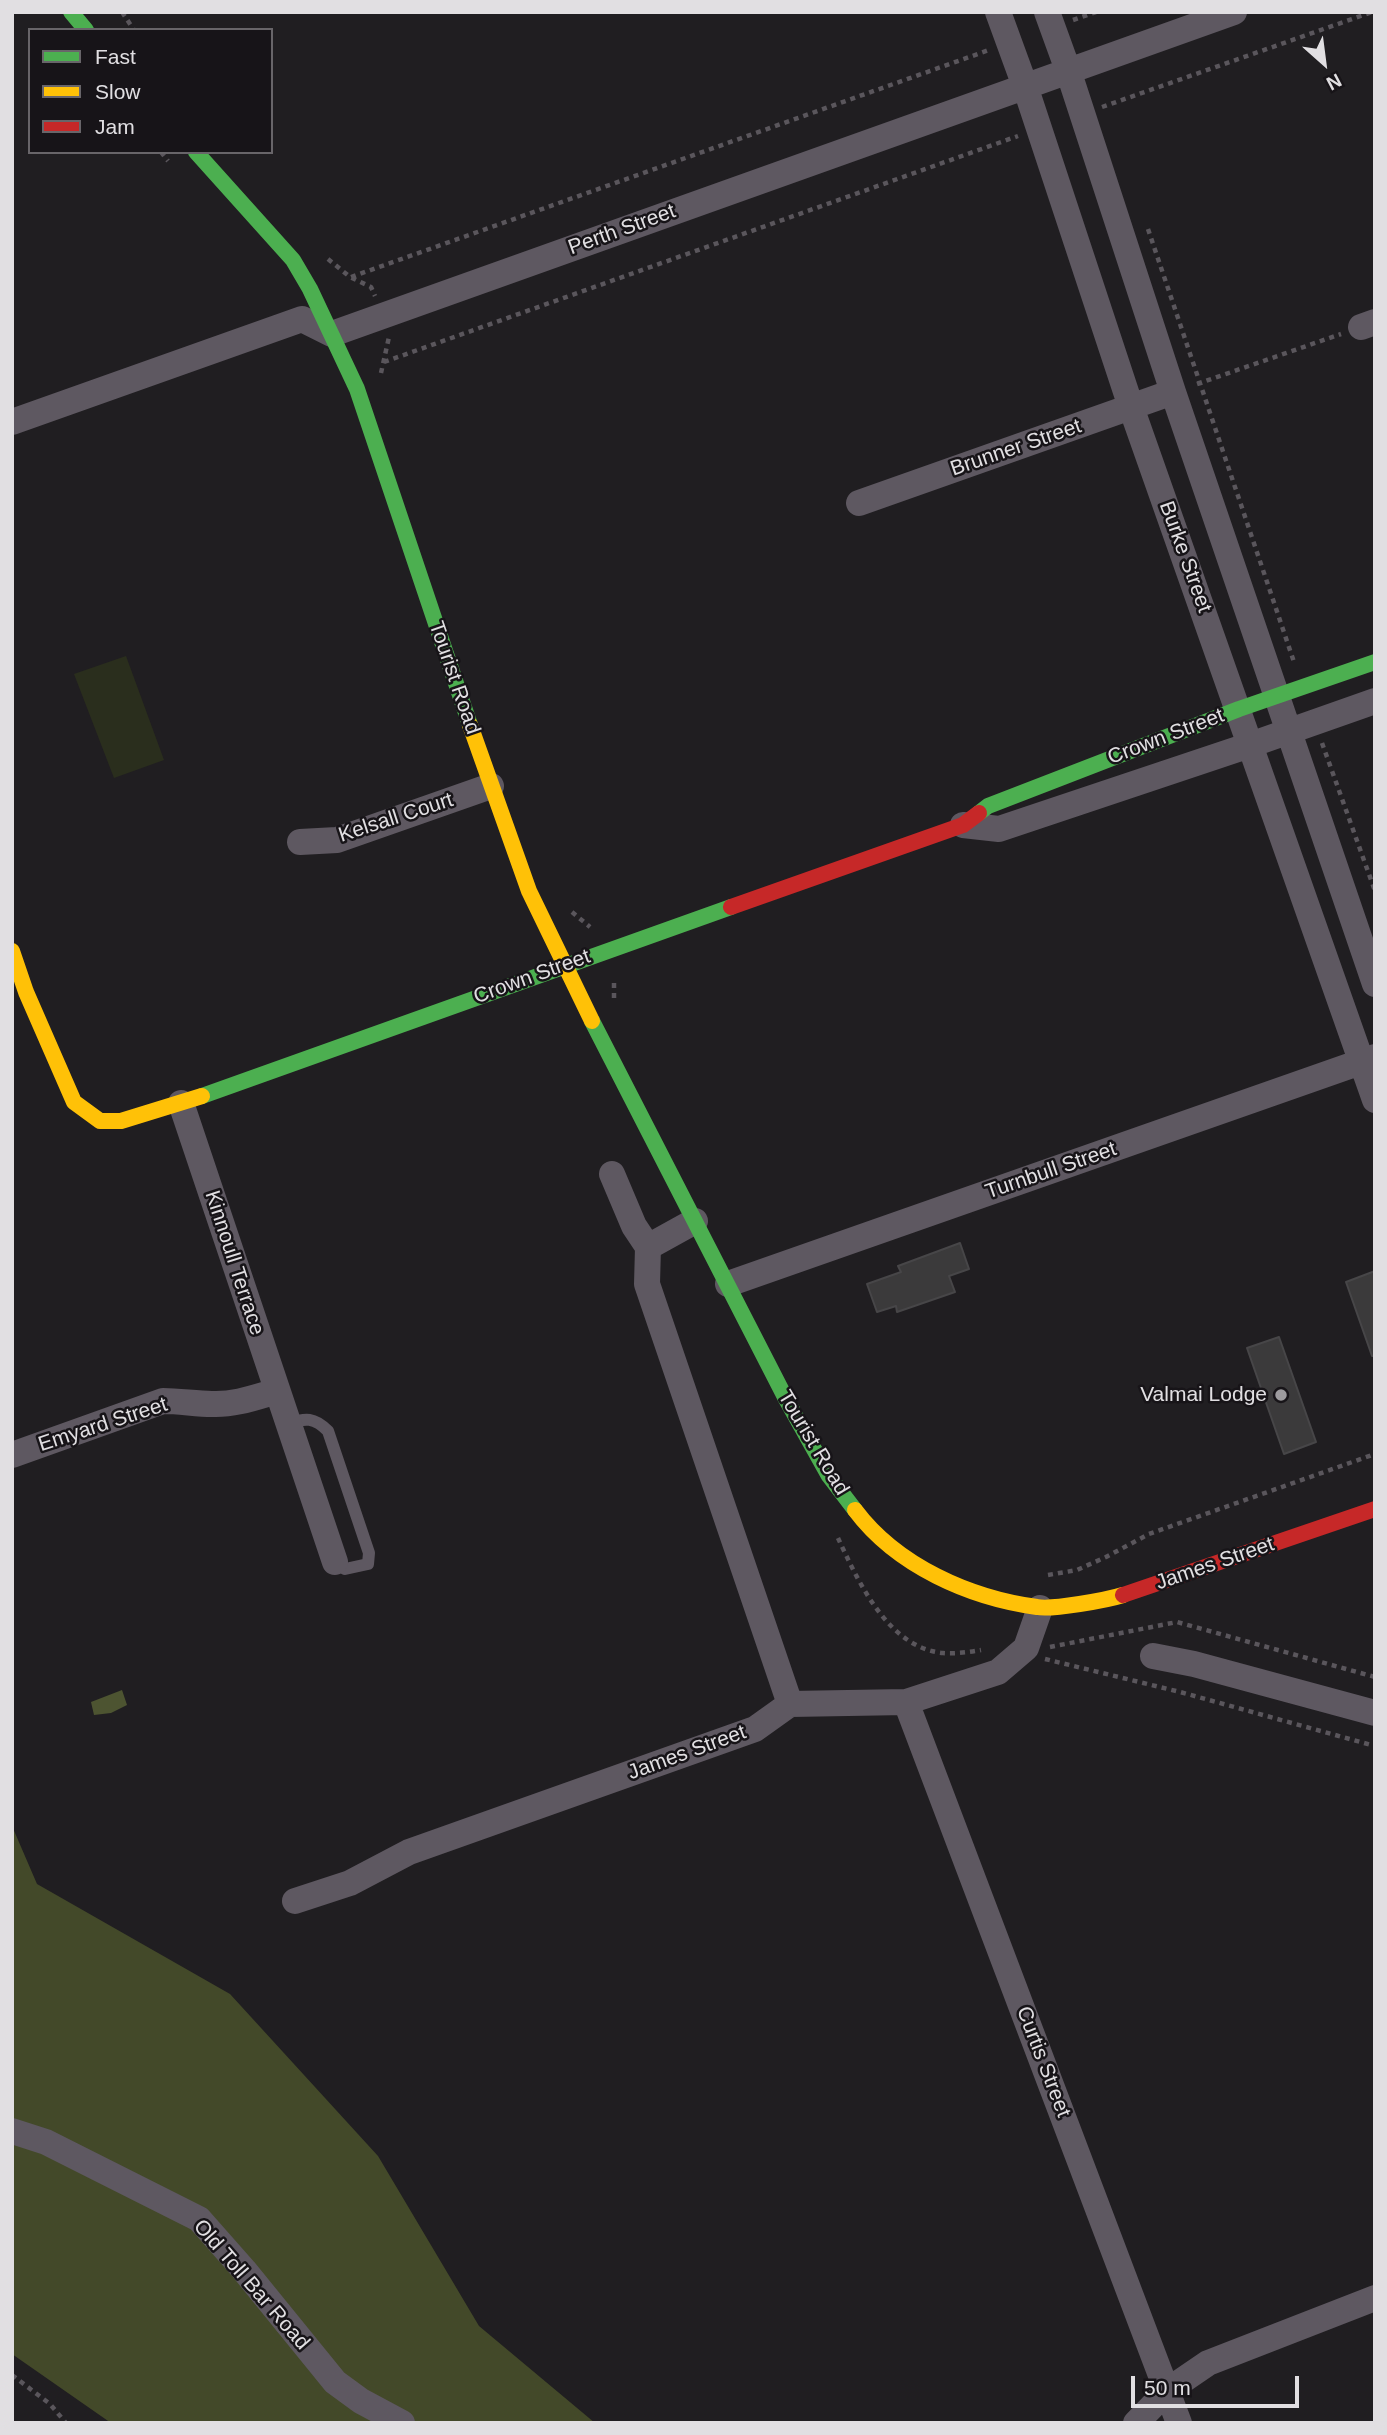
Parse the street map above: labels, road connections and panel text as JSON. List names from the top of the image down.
{
  "streets": {
    "street": [
      "Perth Street",
      "Brunner Street",
      "Burke Street",
      "Tourist Road",
      "Crown Street",
      "Kelsall Court",
      "Turnbull Street",
      "Kinnoull Terrace",
      "Emyard Street",
      "James Street",
      "Curtis Street",
      "Old Toll Bar Road"
    ]
  },
  "crossings": [
    ["Perth Street", "Burke Street"],
    ["Perth Street", "Tourist Road"],
    ["Brunner Street", "Burke Street"],
    ["Burke Street", "Crown Street"],
    ["Burke Street", "Turnbull Street"],
    ["Tourist Road", "Crown Street"],
    ["Tourist Road", "Kelsall Court"],
    ["Tourist Road", "Turnbull Street"],
    ["Tourist Road", "James Street"],
    ["Crown Street", "Kinnoull Terrace"],
    ["Kinnoull Terrace", "Emyard Street"]
  ],
  "places": ["Valmai Lodge"],
  "legend": ["Fast", "Slow", "Jam"],
  "scale_bar": "50 m",
  "north": "bottom right"
}
